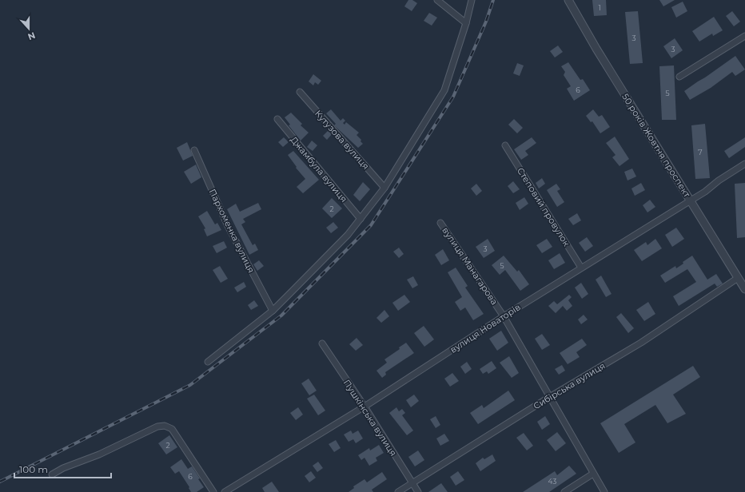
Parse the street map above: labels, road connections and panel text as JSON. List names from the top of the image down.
{
  "streets": {
    "street": [
      "Кутузова вулиця",
      "50 років Жовтня проспект",
      "Джамбула вулиця",
      "Степовий провулок",
      "Пархоменка вулиця",
      "вулиця Манагарова",
      "вулиця Новаторів",
      "Сибірська вулиця",
      "Пушкінська вулиця"
    ]
  },
  "crossings": [
    ["50 років Жовтня проспект", "вулиця Новаторів"],
    ["50 років Жовтня проспект", "Сибірська вулиця"],
    ["Степовий провулок", "вулиця Новаторів"],
    ["вулиця Манагарова", "вулиця Новаторів"],
    ["вулиця Манагарова", "Сибірська вулиця"],
    ["вулиця Новаторів", "Пушкінська вулиця"],
    ["Сибірська вулиця", "Пушкінська вулиця"]
  ],
  "house_numbers": [
    "1",
    "3",
    "3",
    "6",
    "5",
    "7",
    "2",
    "3",
    "5",
    "2",
    "6",
    "43"
  ],
  "scale_bar": "100 m",
  "north": "bottom"
}
